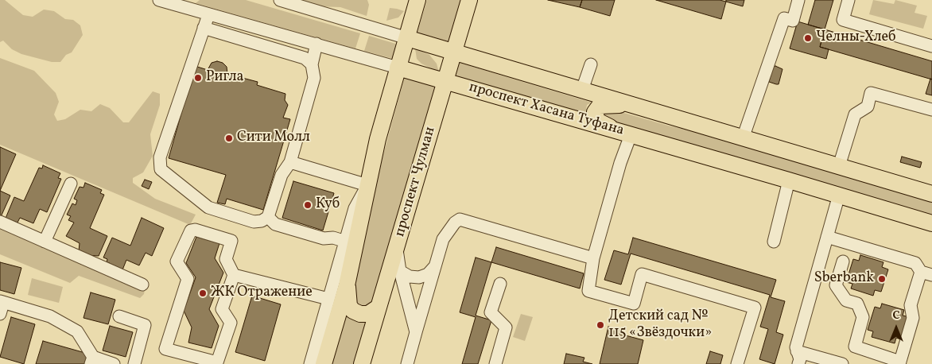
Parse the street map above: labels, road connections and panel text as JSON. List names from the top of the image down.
{
  "streets": {
    "main road": ["проспект Хасана Туфана", "проспект Чулман"]
  },
  "crossings": [
    ["проспект Хасана Туфана", "проспект Чулман"]
  ],
  "places": [
    "Челны-Хлеб",
    "Ригла",
    "Сити Молл",
    "Куб",
    "Sberbank",
    "ЖК Отражение",
    "Детский сад № 115 «Звёздочки»"
  ],
  "north": "top"
}
